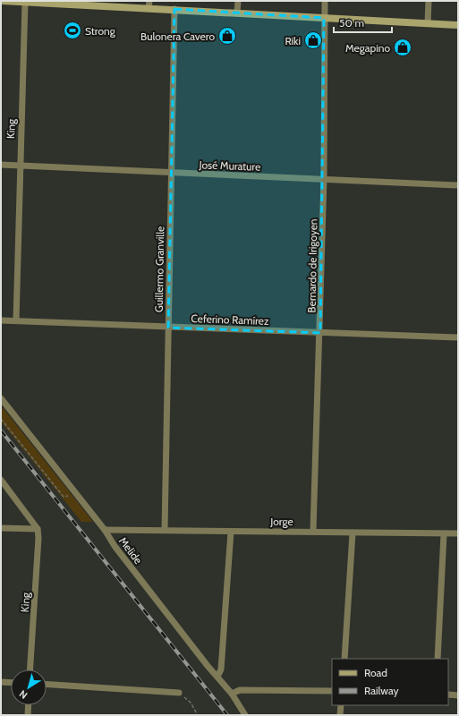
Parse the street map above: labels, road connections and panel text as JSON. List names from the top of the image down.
{
  "streets": {
    "street": [
      "King",
      "José Murature",
      "Bernardo de Irigoyen",
      "Guillermo Granville",
      "Ceferino Ramírez",
      "Jorge",
      "Melide"
    ]
  },
  "crossings": [
    ["King", "José Murature"],
    ["King", "Ceferino Ramírez"],
    ["José Murature", "Bernardo de Irigoyen"],
    ["José Murature", "Guillermo Granville"],
    ["Bernardo de Irigoyen", "Ceferino Ramírez"],
    ["Bernardo de Irigoyen", "Jorge"],
    ["Guillermo Granville", "Ceferino Ramírez"],
    ["Guillermo Granville", "Jorge"],
    ["Jorge", "Melide"]
  ],
  "places": {
    "sports": ["Strong"],
    "shop": ["Bulonera Cavero", "Riki", "Megapino"]
  },
  "legend": ["Road", "Railway"],
  "scale_bar": "50 m",
  "north": "bottom left"
}
